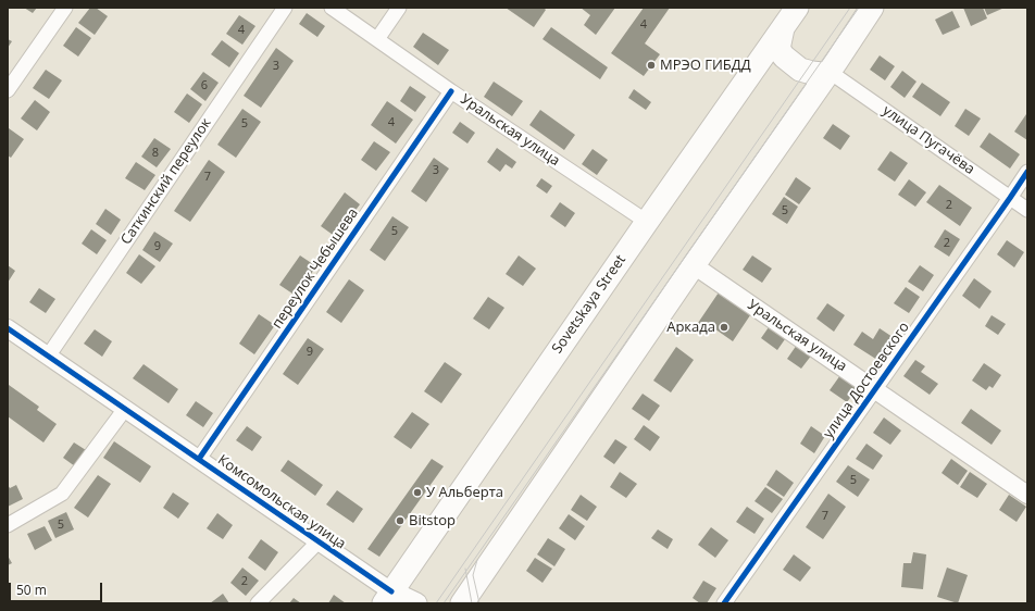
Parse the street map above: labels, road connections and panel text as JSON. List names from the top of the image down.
{
  "streets": {
    "main road": ["Sovetskaya Street", "Комсомольская улица"],
    "street": [
      "Уральская улица",
      "улица Пугачёва",
      "Саткинский переулок",
      "переулок Чебышева",
      "улица Достоевского"
    ]
  },
  "crossings": [
    ["Уральская улица", "переулок Чебышева"],
    ["Уральская улица", "Sovetskaya Street"],
    ["Уральская улица", "улица Достоевского"],
    ["улица Пугачёва", "улица Достоевского"],
    ["Саткинский переулок", "Комсомольская улица"],
    ["переулок Чебышева", "Комсомольская улица"],
    ["Sovetskaya Street", "Комсомольская улица"]
  ],
  "places": [
    "МРЭО ГИБДД",
    "Аркада",
    "У Альберта",
    "Bitstop"
  ],
  "house_numbers": [
    "4",
    "4",
    "3",
    "6",
    "4",
    "5",
    "8",
    "3",
    "7",
    "2",
    "5",
    "5",
    "2",
    "9",
    "9",
    "5",
    "7",
    "5",
    "2"
  ],
  "scale_bar": "50 m"
}
